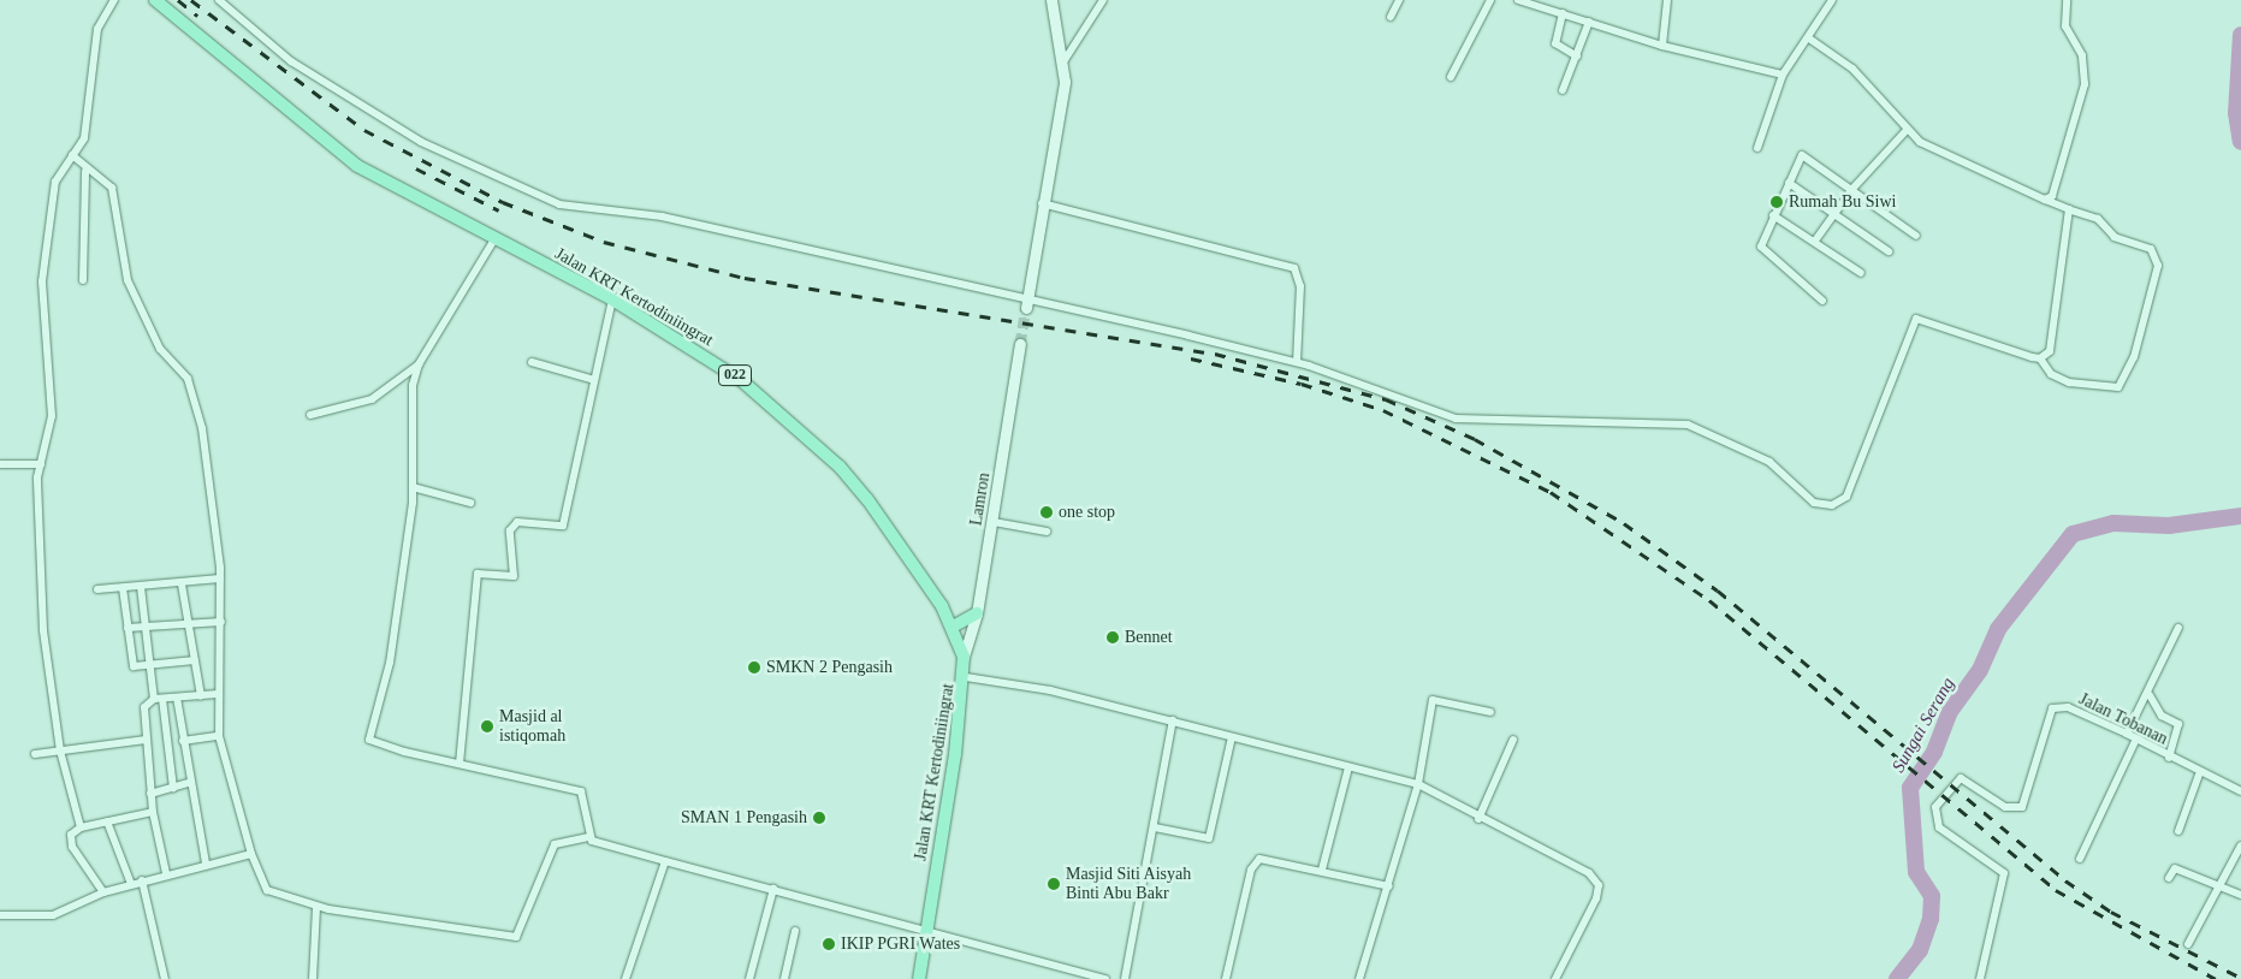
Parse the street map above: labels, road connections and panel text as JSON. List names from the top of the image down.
{
  "streets": {
    "main road": ["Jalan KRT Kertodiniingrat", "022"],
    "street": ["Lamron", "Jalan Tobanan"]
  },
  "crossings": [
    ["Jalan KRT Kertodiniingrat", "Lamron"]
  ],
  "water": ["Sungai Serang"],
  "places": [
    "Rumah Bu Siwi",
    "one stop",
    "Bennet",
    "SMKN 2 Pengasih",
    "Masjid al istiqomah",
    "SMAN 1 Pengasih",
    "Masjid Siti Aisyah Binti Abu Bakr",
    "IKIP PGRI Wates"
  ]
}
